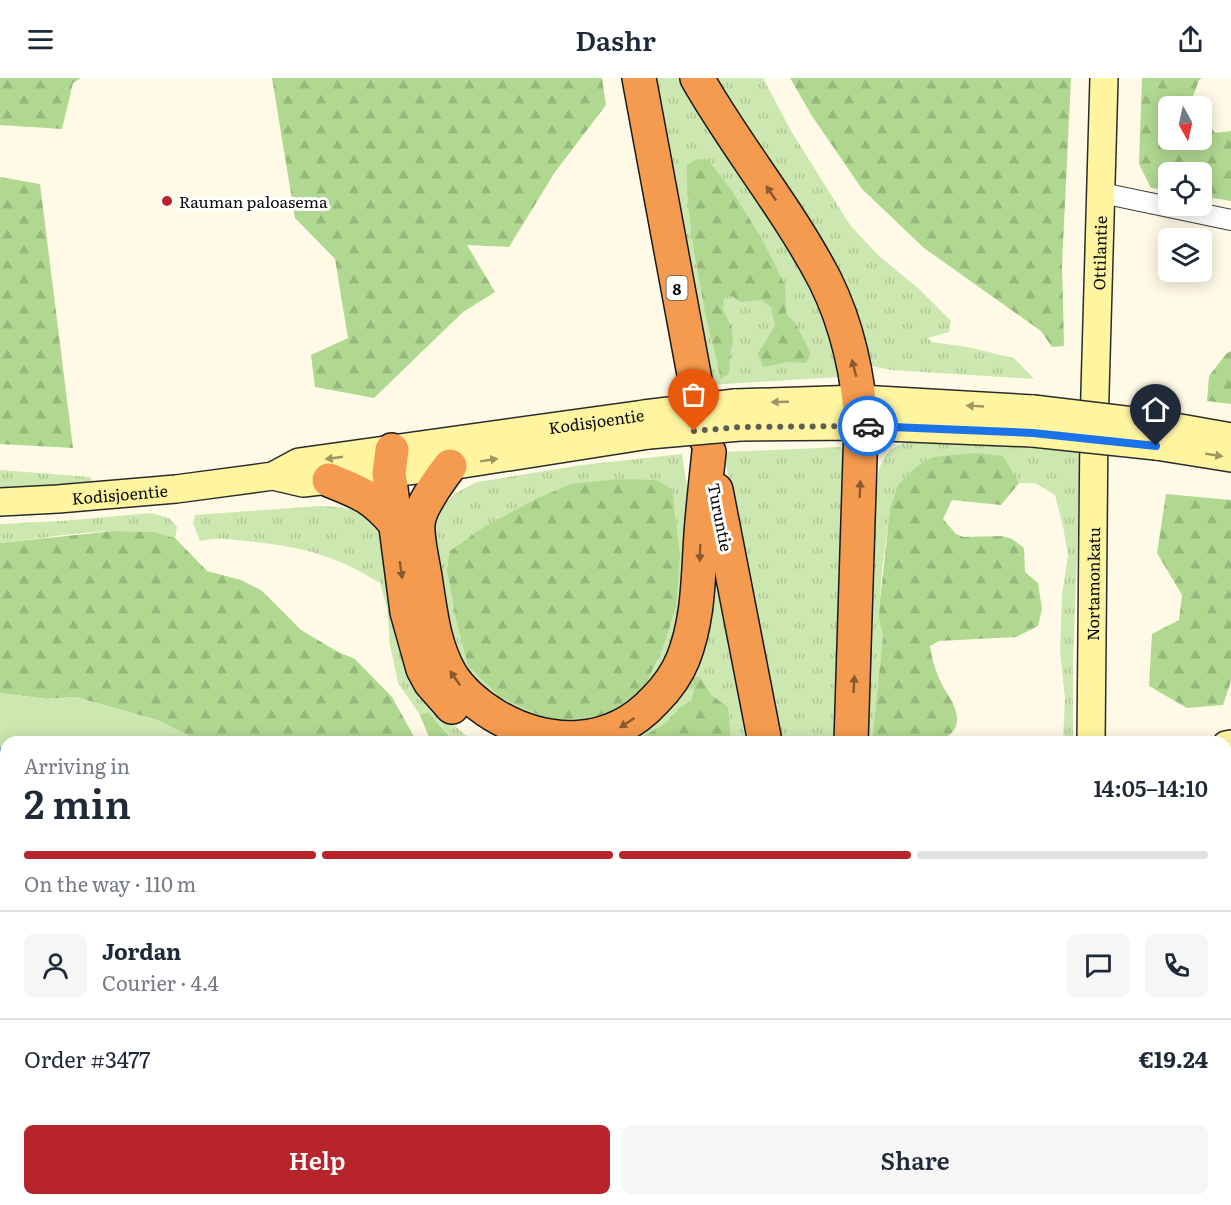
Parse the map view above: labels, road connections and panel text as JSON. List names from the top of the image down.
{
  "streets": {
    "highway": ["8", "Turuntie"],
    "main road": ["Ottilantie", "Kodisjoentie", "Nortamonkatu"]
  },
  "crossings": [
    ["Ottilantie", "Nortamonkatu"]
  ],
  "places": ["Rauman paloasema"],
  "north": "bottom",
  "page": {
    "header": "Dashr",
    "heading": ["2 min", "Arriving in", "14:05–14:10"],
    "panel": [
      "Jordan",
      "Courier · 4.4",
      "Order #3477",
      "€19.24"
    ],
    "bar": "On the way · 110 m",
    "buttons": ["Help", "Share"]
  }
}
